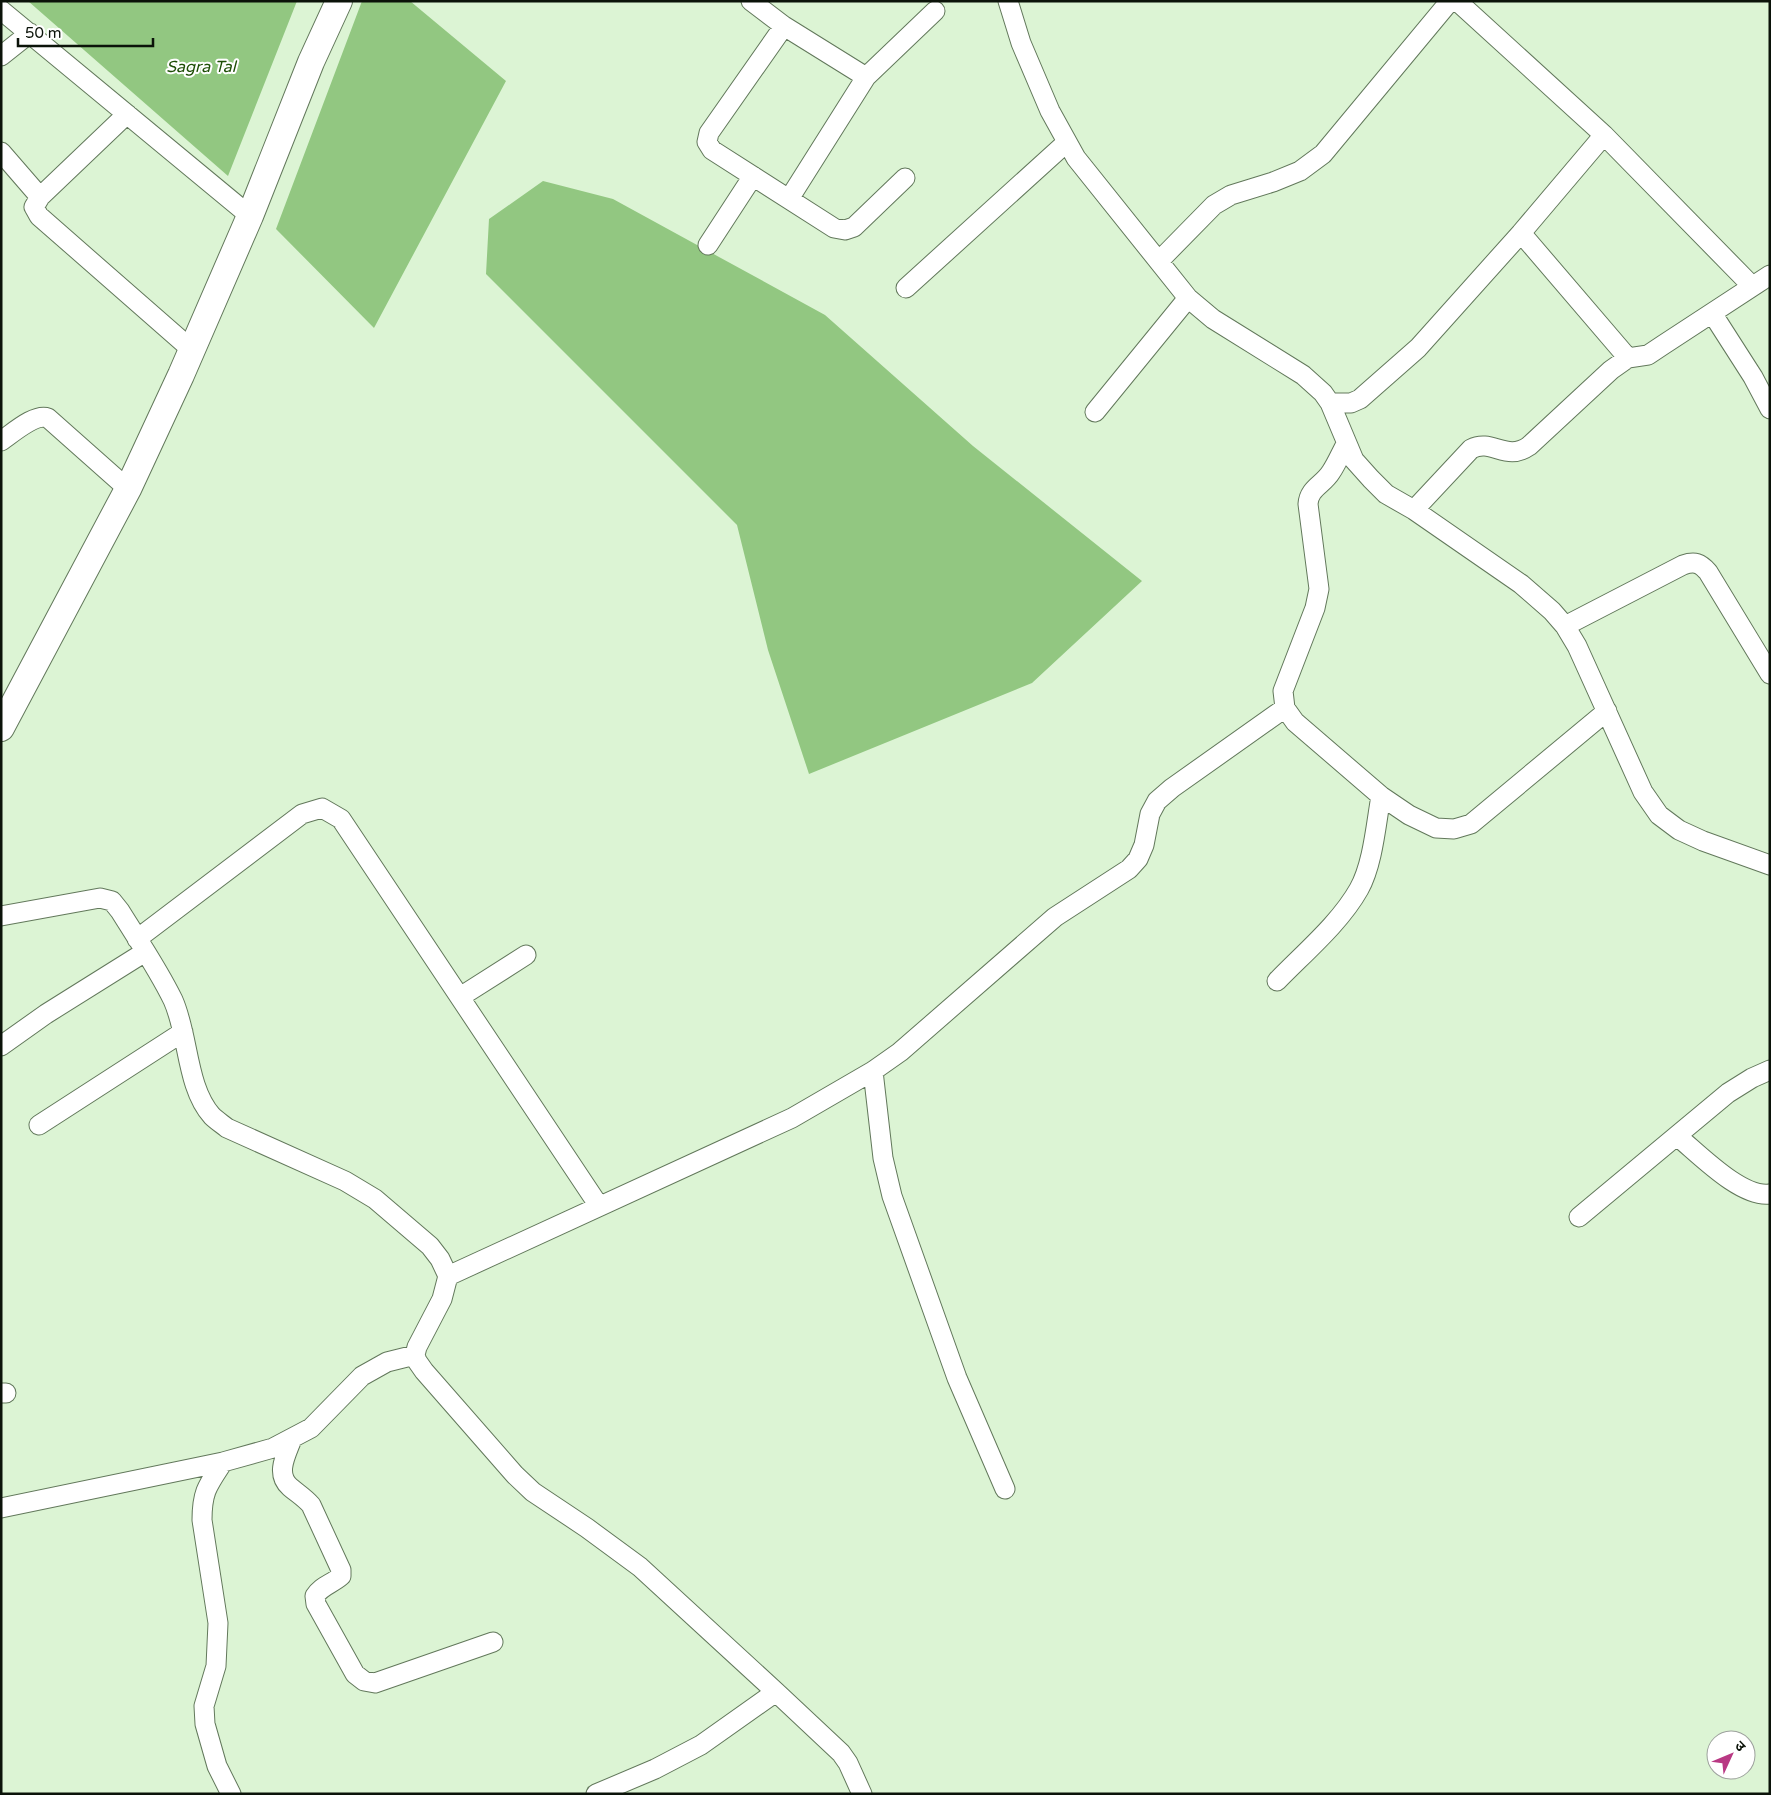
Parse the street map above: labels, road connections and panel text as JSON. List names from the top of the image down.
{
  "water": ["Sagra Tal"],
  "scale_bar": "50 m",
  "north": "top right"
}
